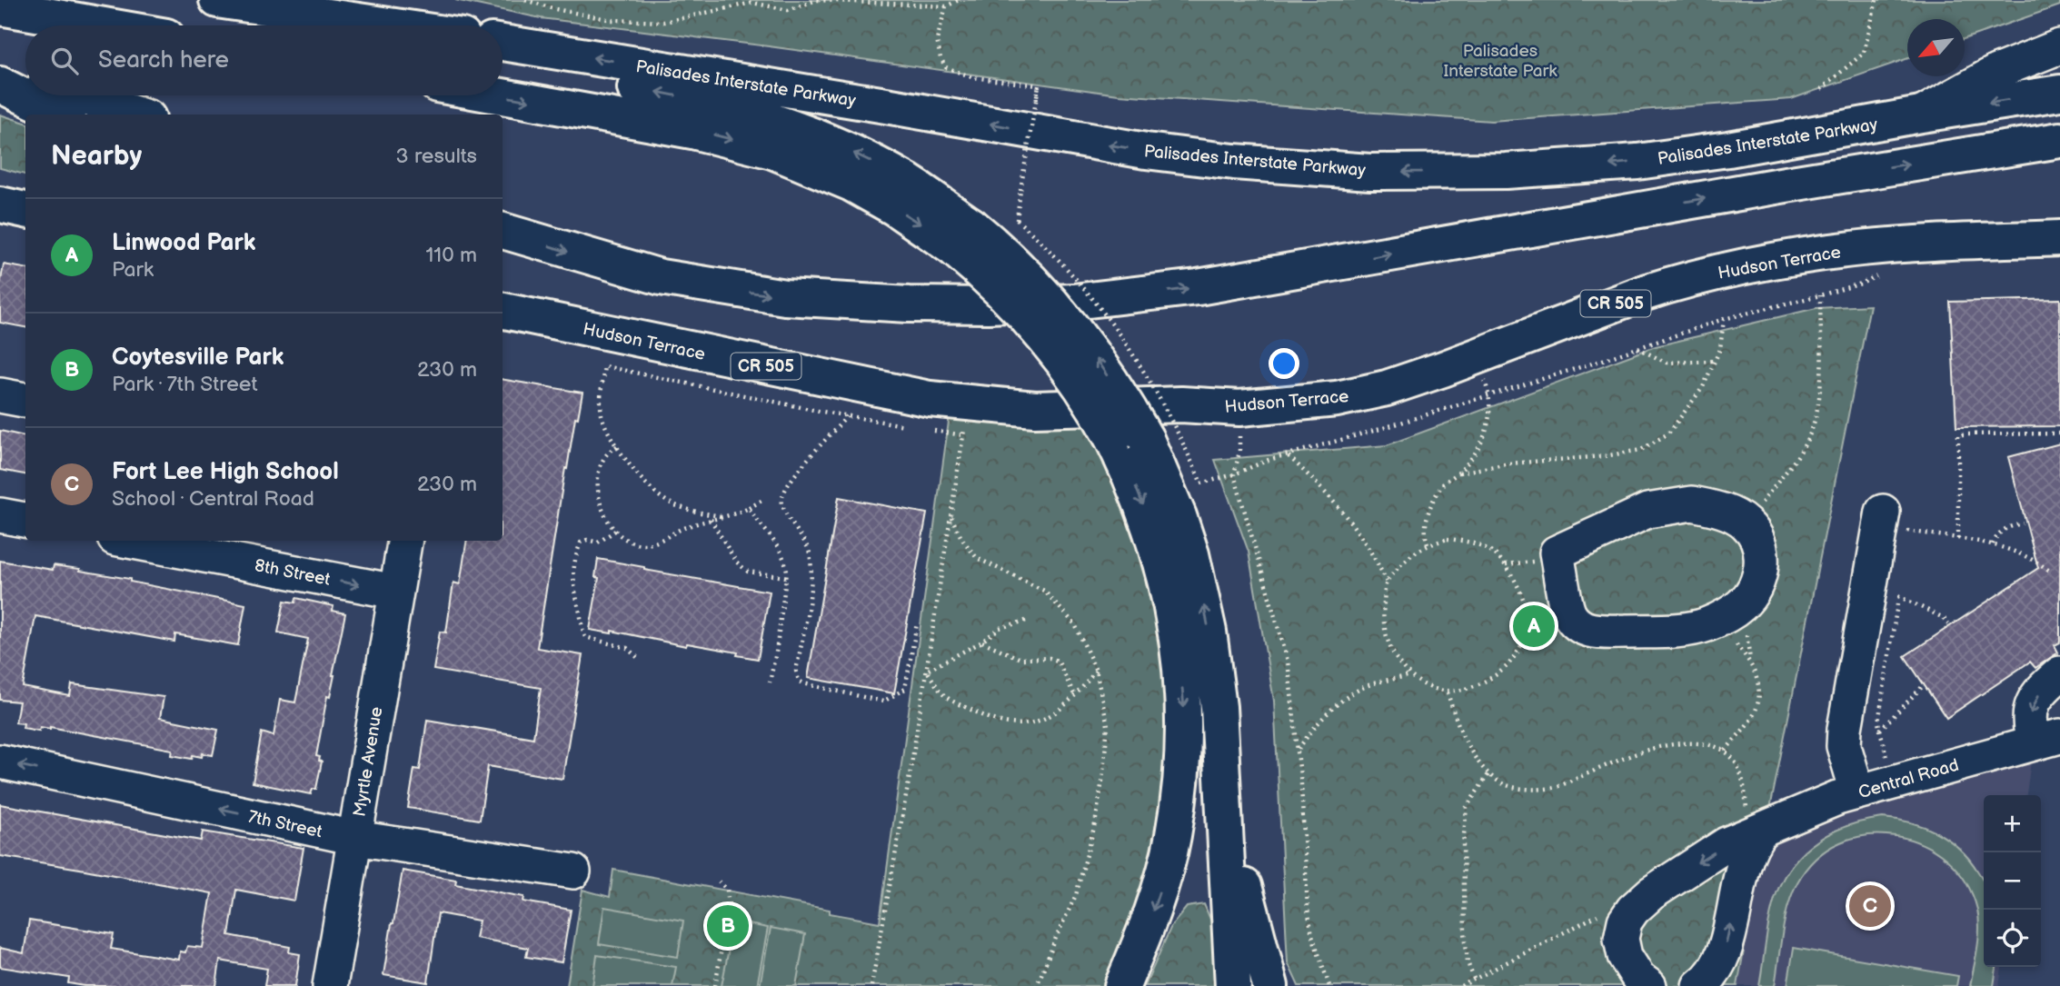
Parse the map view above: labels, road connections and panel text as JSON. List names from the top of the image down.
{
  "streets": {
    "main road": ["Palisades Interstate Parkway", "Hudson Terrace", "CR 505"],
    "street": [
      "8th Street",
      "Myrtle Avenue",
      "Central Road",
      "7th Street"
    ]
  },
  "crossings": [
    ["8th Street", "Myrtle Avenue"],
    ["Myrtle Avenue", "7th Street"]
  ],
  "one_way": ["8th Street", "7th Street"],
  "parks": ["Palisades Interstate Park"],
  "north": "bottom left",
  "page": {
    "search": "Search here",
    "heading": ["Nearby", "3 results"],
    "list": [
      {
        "mark": "A",
        "name": "Linwood Park",
        "note": "Park",
        "value": "110 m"
      },
      {
        "mark": "B",
        "name": "Coytesville Park",
        "note": "Park · 7th Street",
        "value": "230 m"
      },
      {
        "mark": "C",
        "name": "Fort Lee High School",
        "note": "School · Central Road",
        "value": "230 m"
      }
    ],
    "pins": ["A", "C", "B"],
    "map_buttons": ["+", "−"]
  }
}
